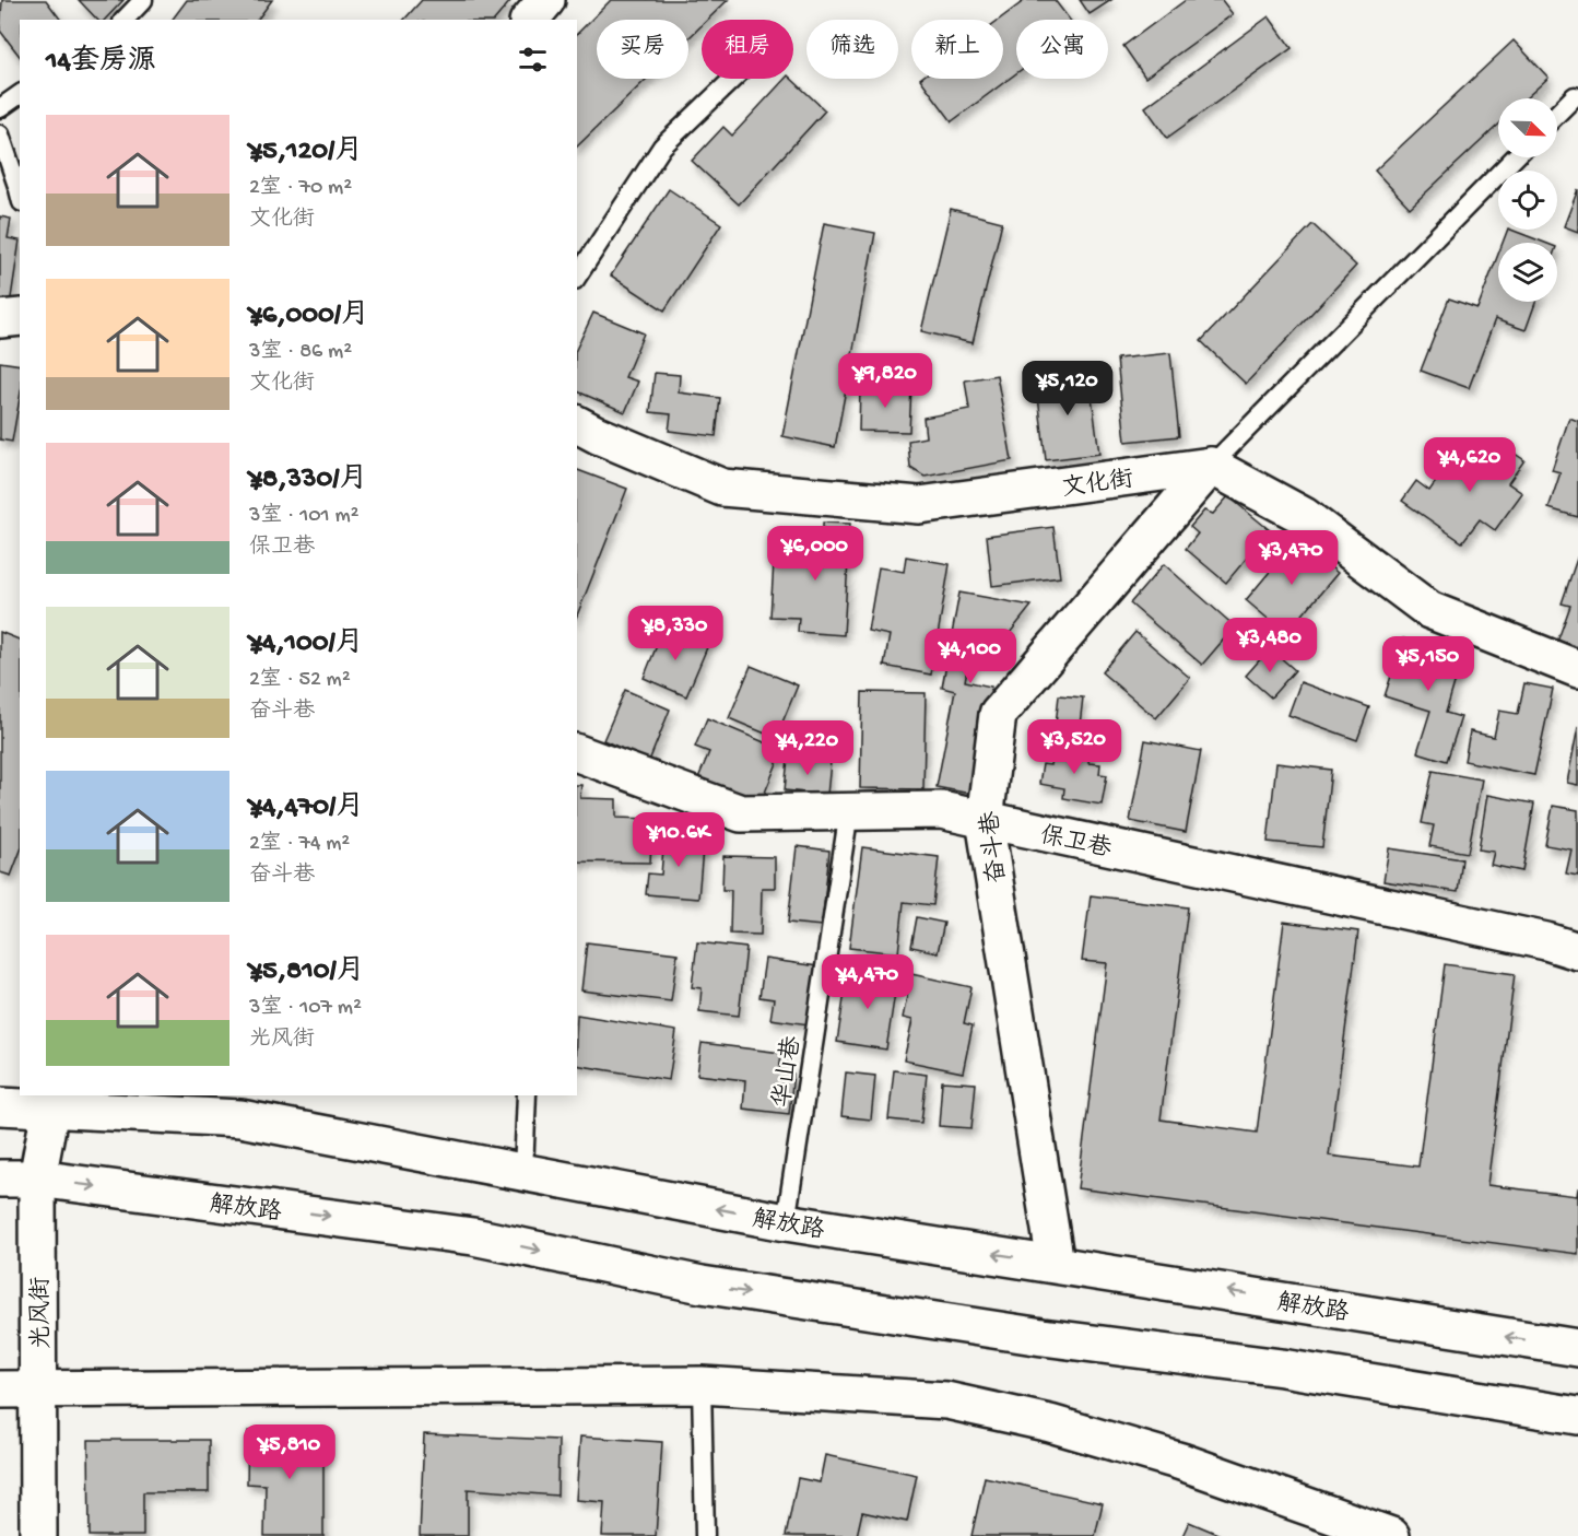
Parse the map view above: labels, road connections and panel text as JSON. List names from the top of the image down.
{
  "streets": {
    "street": [
      "文化街",
      "保卫巷",
      "奋斗巷",
      "解放路",
      "光风街"
    ],
    "lane": ["华山巷"]
  },
  "crossings": [
    ["文化街", "奋斗巷"],
    ["保卫巷", "奋斗巷"],
    ["保卫巷", "华山巷"],
    ["奋斗巷", "解放路"],
    ["华山巷", "解放路"],
    ["解放路", "光风街"]
  ],
  "north": "bottom right",
  "page": {
    "chip": [
      "买房",
      "租房",
      "筛选",
      "新上",
      "公寓"
    ],
    "heading": "14套房源",
    "list": [
      {
        "name": "¥5,120/月",
        "note": "2室 · 70 m² · 文化街"
      },
      {
        "name": "¥6,000/月",
        "note": "3室 · 86 m² · 文化街"
      },
      {
        "name": "¥8,330/月",
        "note": "3室 · 101 m² · 保卫巷"
      },
      {
        "name": "¥4,100/月",
        "note": "2室 · 52 m² · 奋斗巷"
      },
      {
        "name": "¥4,470/月",
        "note": "2室 · 74 m² · 奋斗巷"
      },
      {
        "name": "¥5,810/月",
        "note": "3室 · 107 m² · 光风街"
      }
    ],
    "price": [
      "¥9,820",
      "¥5,120",
      "¥4,620",
      "¥6,000",
      "¥3,470",
      "¥8,330",
      "¥3,480",
      "¥4,100",
      "¥5,150",
      "¥3,520",
      "¥4,220",
      "¥10.6K",
      "¥4,470",
      "¥5,810"
    ]
  }
}
